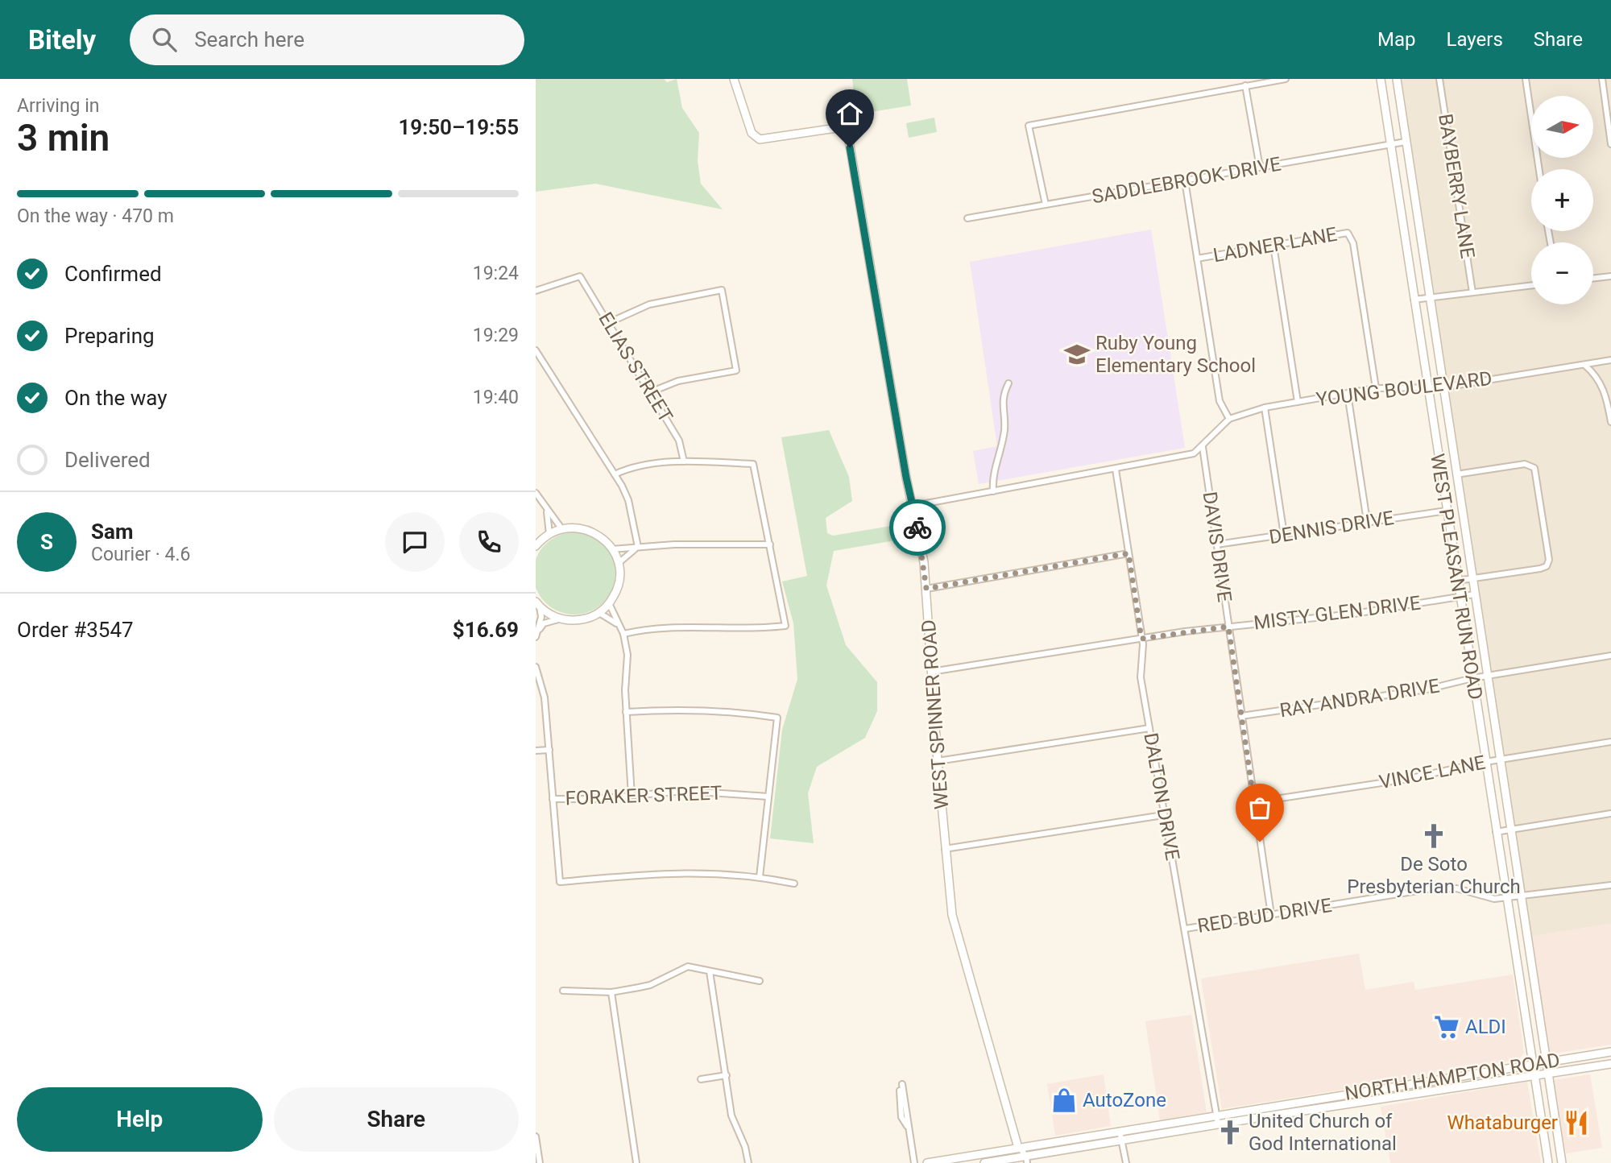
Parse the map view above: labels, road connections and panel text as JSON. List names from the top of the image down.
{
  "streets": {
    "main road": ["WEST PLEASANT RUN ROAD", "WEST SPINNER ROAD", "NORTH HAMPTON ROAD"],
    "street": [
      "SADDLEBROOK DRIVE",
      "BAYBERRY LANE",
      "LADNER LANE",
      "ELIAS STREET",
      "YOUNG BOULEVARD",
      "DENNIS DRIVE",
      "DAVIS DRIVE",
      "MISTY GLEN DRIVE",
      "RAY ANDRA DRIVE",
      "VINCE LANE",
      "FORAKER STREET",
      "DALTON DRIVE",
      "RED BUD DRIVE"
    ]
  },
  "crossings": [
    ["SADDLEBROOK DRIVE", "WEST PLEASANT RUN ROAD"],
    ["LADNER LANE", "YOUNG BOULEVARD"],
    ["YOUNG BOULEVARD", "DAVIS DRIVE"],
    ["YOUNG BOULEVARD", "WEST PLEASANT RUN ROAD"],
    ["YOUNG BOULEVARD", "WEST SPINNER ROAD"],
    ["YOUNG BOULEVARD", "DALTON DRIVE"],
    ["DENNIS DRIVE", "DAVIS DRIVE"],
    ["DENNIS DRIVE", "WEST PLEASANT RUN ROAD"],
    ["DAVIS DRIVE", "MISTY GLEN DRIVE"],
    ["DAVIS DRIVE", "RAY ANDRA DRIVE"],
    ["DAVIS DRIVE", "VINCE LANE"],
    ["DAVIS DRIVE", "RED BUD DRIVE"],
    ["WEST PLEASANT RUN ROAD", "MISTY GLEN DRIVE"],
    ["WEST PLEASANT RUN ROAD", "RAY ANDRA DRIVE"],
    ["WEST PLEASANT RUN ROAD", "VINCE LANE"],
    ["WEST PLEASANT RUN ROAD", "RED BUD DRIVE"],
    ["WEST PLEASANT RUN ROAD", "NORTH HAMPTON ROAD"],
    ["MISTY GLEN DRIVE", "WEST SPINNER ROAD"],
    ["MISTY GLEN DRIVE", "DALTON DRIVE"],
    ["WEST SPINNER ROAD", "NORTH HAMPTON ROAD"],
    ["DALTON DRIVE", "RED BUD DRIVE"],
    ["DALTON DRIVE", "NORTH HAMPTON ROAD"]
  ],
  "places": {
    "school or university": ["Ruby Young Elementary School"],
    "church": ["De Soto Presbyterian Church", "United Church of God International"],
    "supermarket": ["ALDI"],
    "shop": ["AutoZone"],
    "restaurant": ["Whataburger"]
  },
  "north": "right",
  "page": {
    "header": "Bitely",
    "search": "Search here",
    "nav": ["Map", "Layers", "Share"],
    "heading": ["3 min", "Arriving in", "19:50–19:55"],
    "panel": [
      "Sam",
      "Courier · 4.6",
      "Order #3547",
      "$16.69"
    ],
    "map_buttons": ["+", "−"],
    "bar": "On the way · 470 m",
    "list": [
      ["Confirmed", "19:24"],
      ["Preparing", "19:29"],
      ["On the way", "19:40"],
      "Delivered"
    ],
    "round": "S",
    "buttons": ["Help", "Share"]
  }
}
